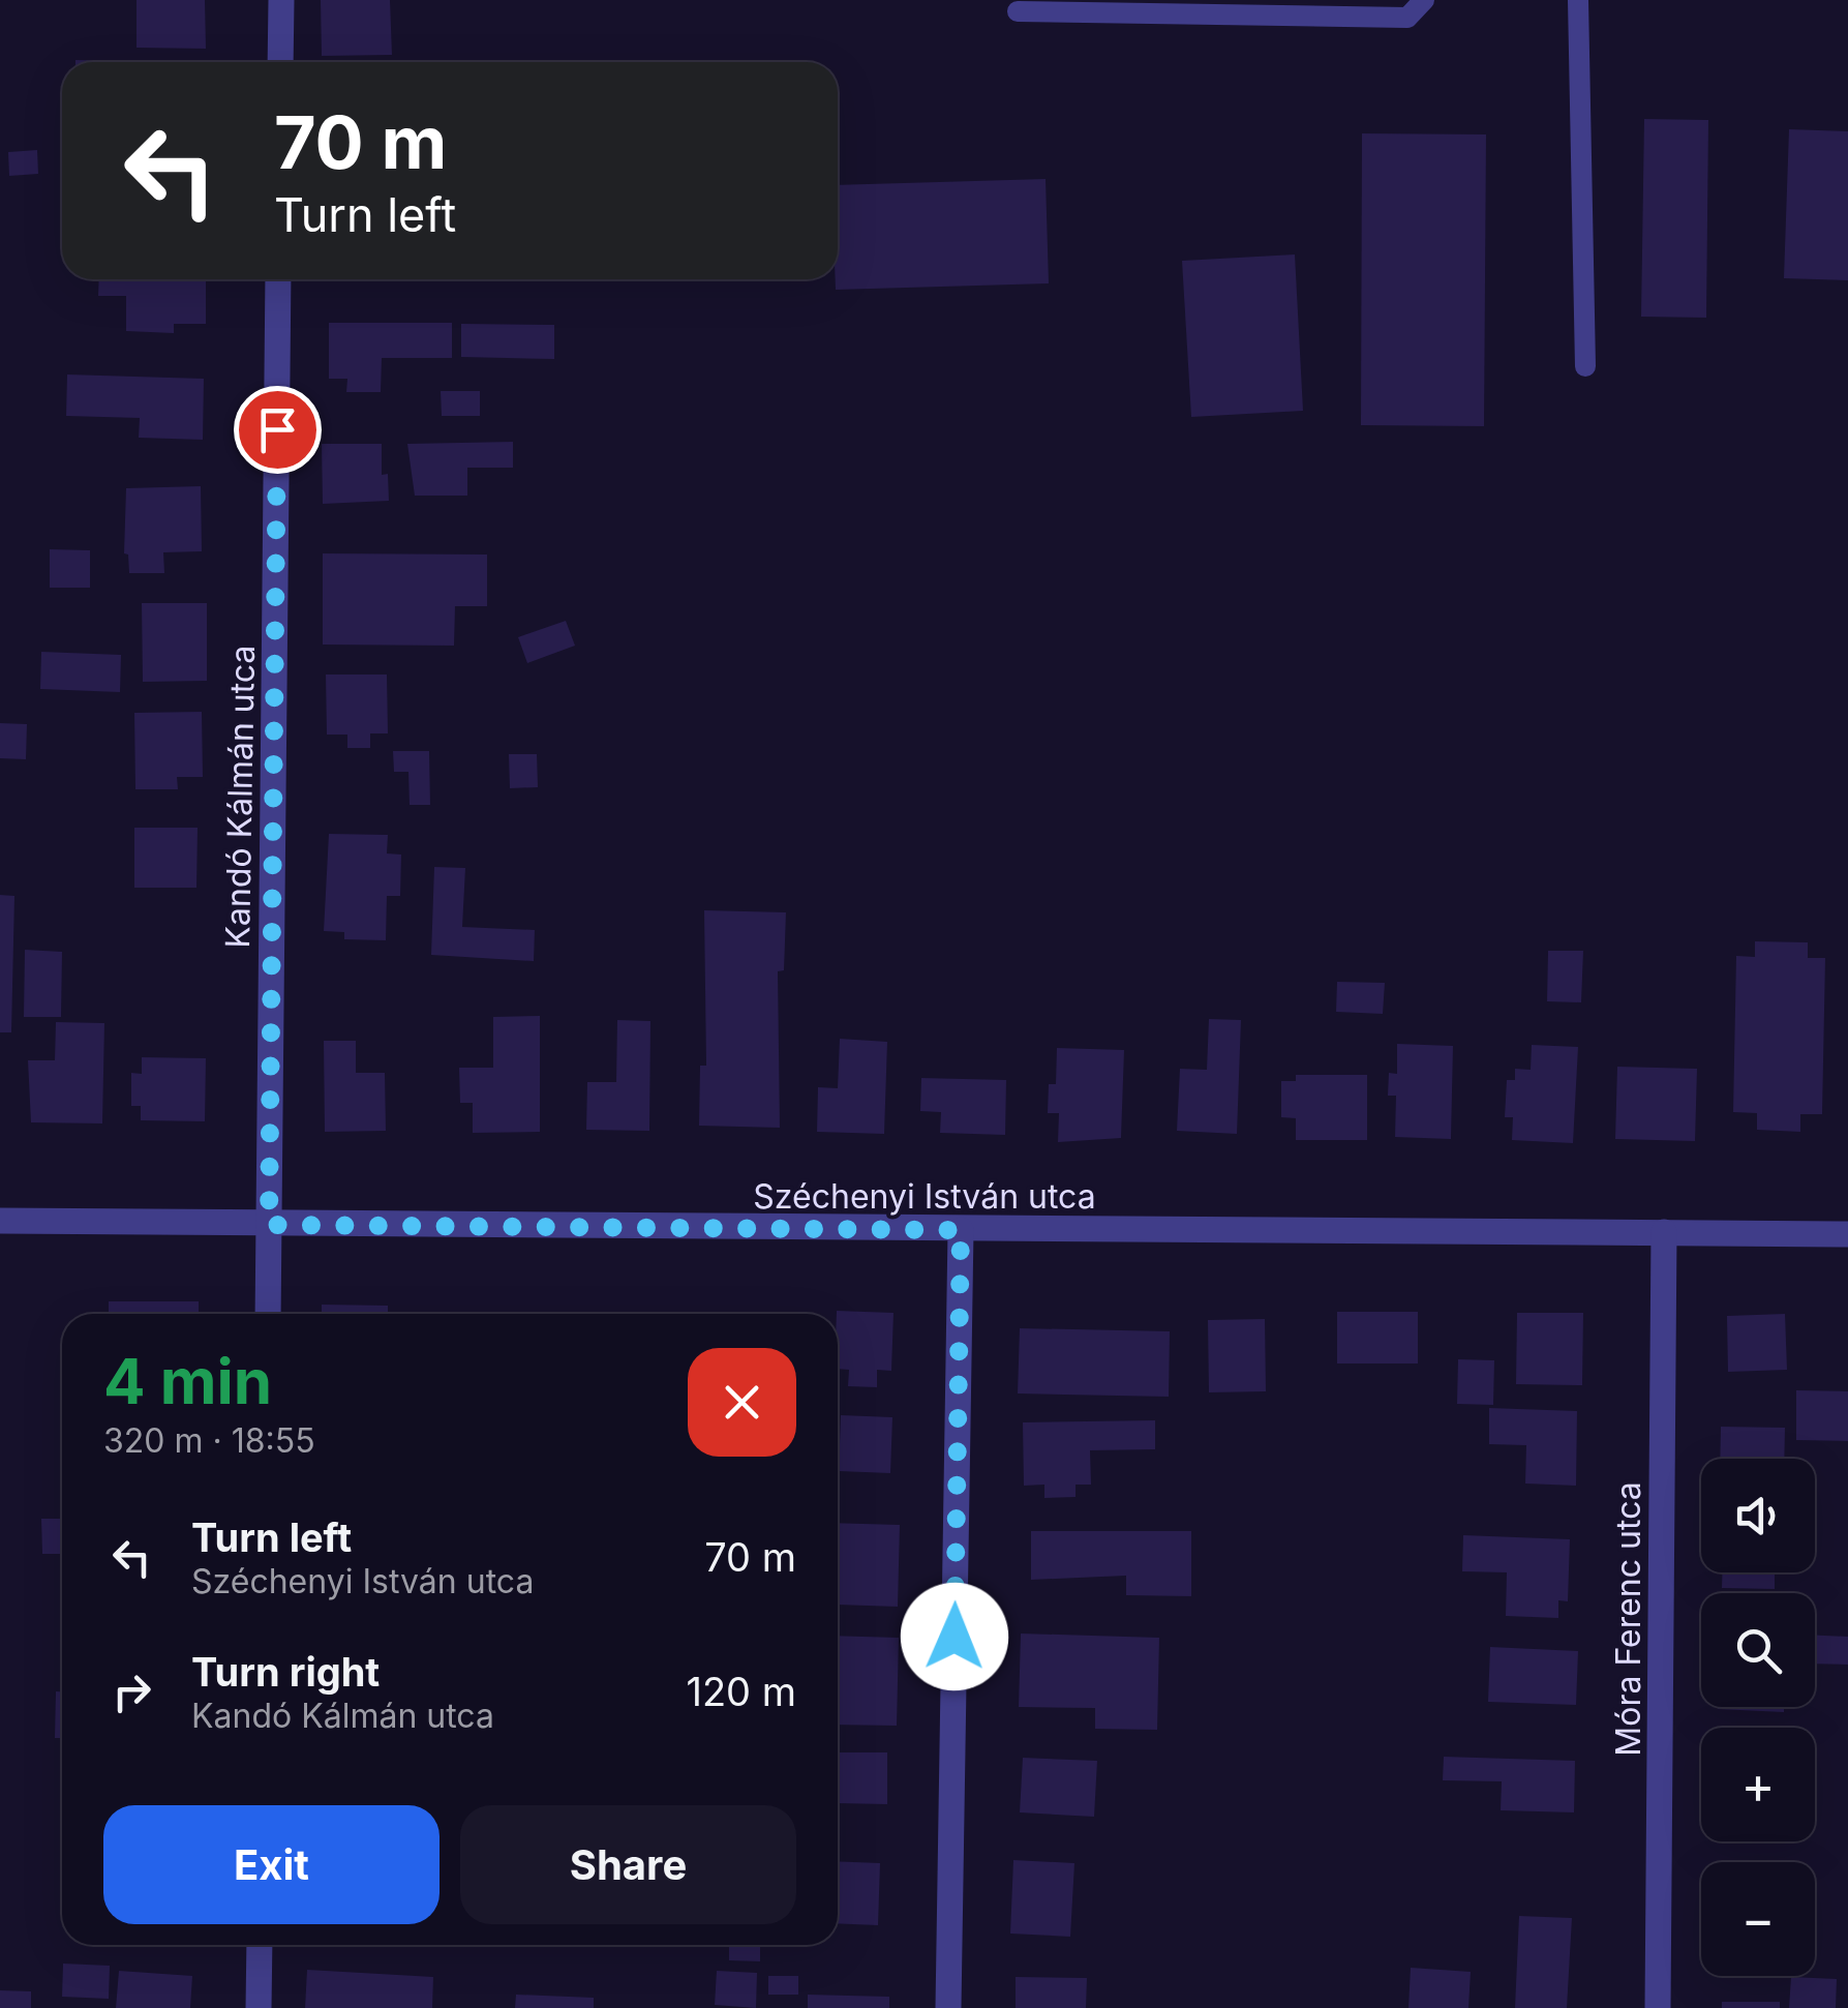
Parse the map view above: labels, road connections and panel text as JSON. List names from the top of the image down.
{
  "streets": {
    "street": ["Kandó Kálmán utca", "Széchenyi István utca", "Móra Ferenc utca"]
  },
  "crossings": [
    ["Kandó Kálmán utca", "Széchenyi István utca"],
    ["Széchenyi István utca", "Móra Ferenc utca"]
  ],
  "page": {
    "turn": ["70 m", "Turn left"],
    "heading": ["4 min", "320 m · 18:55"],
    "map_buttons": ["+", "−"],
    "list": [
      {
        "name": "Turn left",
        "note": "Széchenyi István utca",
        "value": "70 m"
      },
      {
        "name": "Turn right",
        "note": "Kandó Kálmán utca",
        "value": "120 m"
      }
    ],
    "buttons": ["Exit", "Share"]
  }
}
